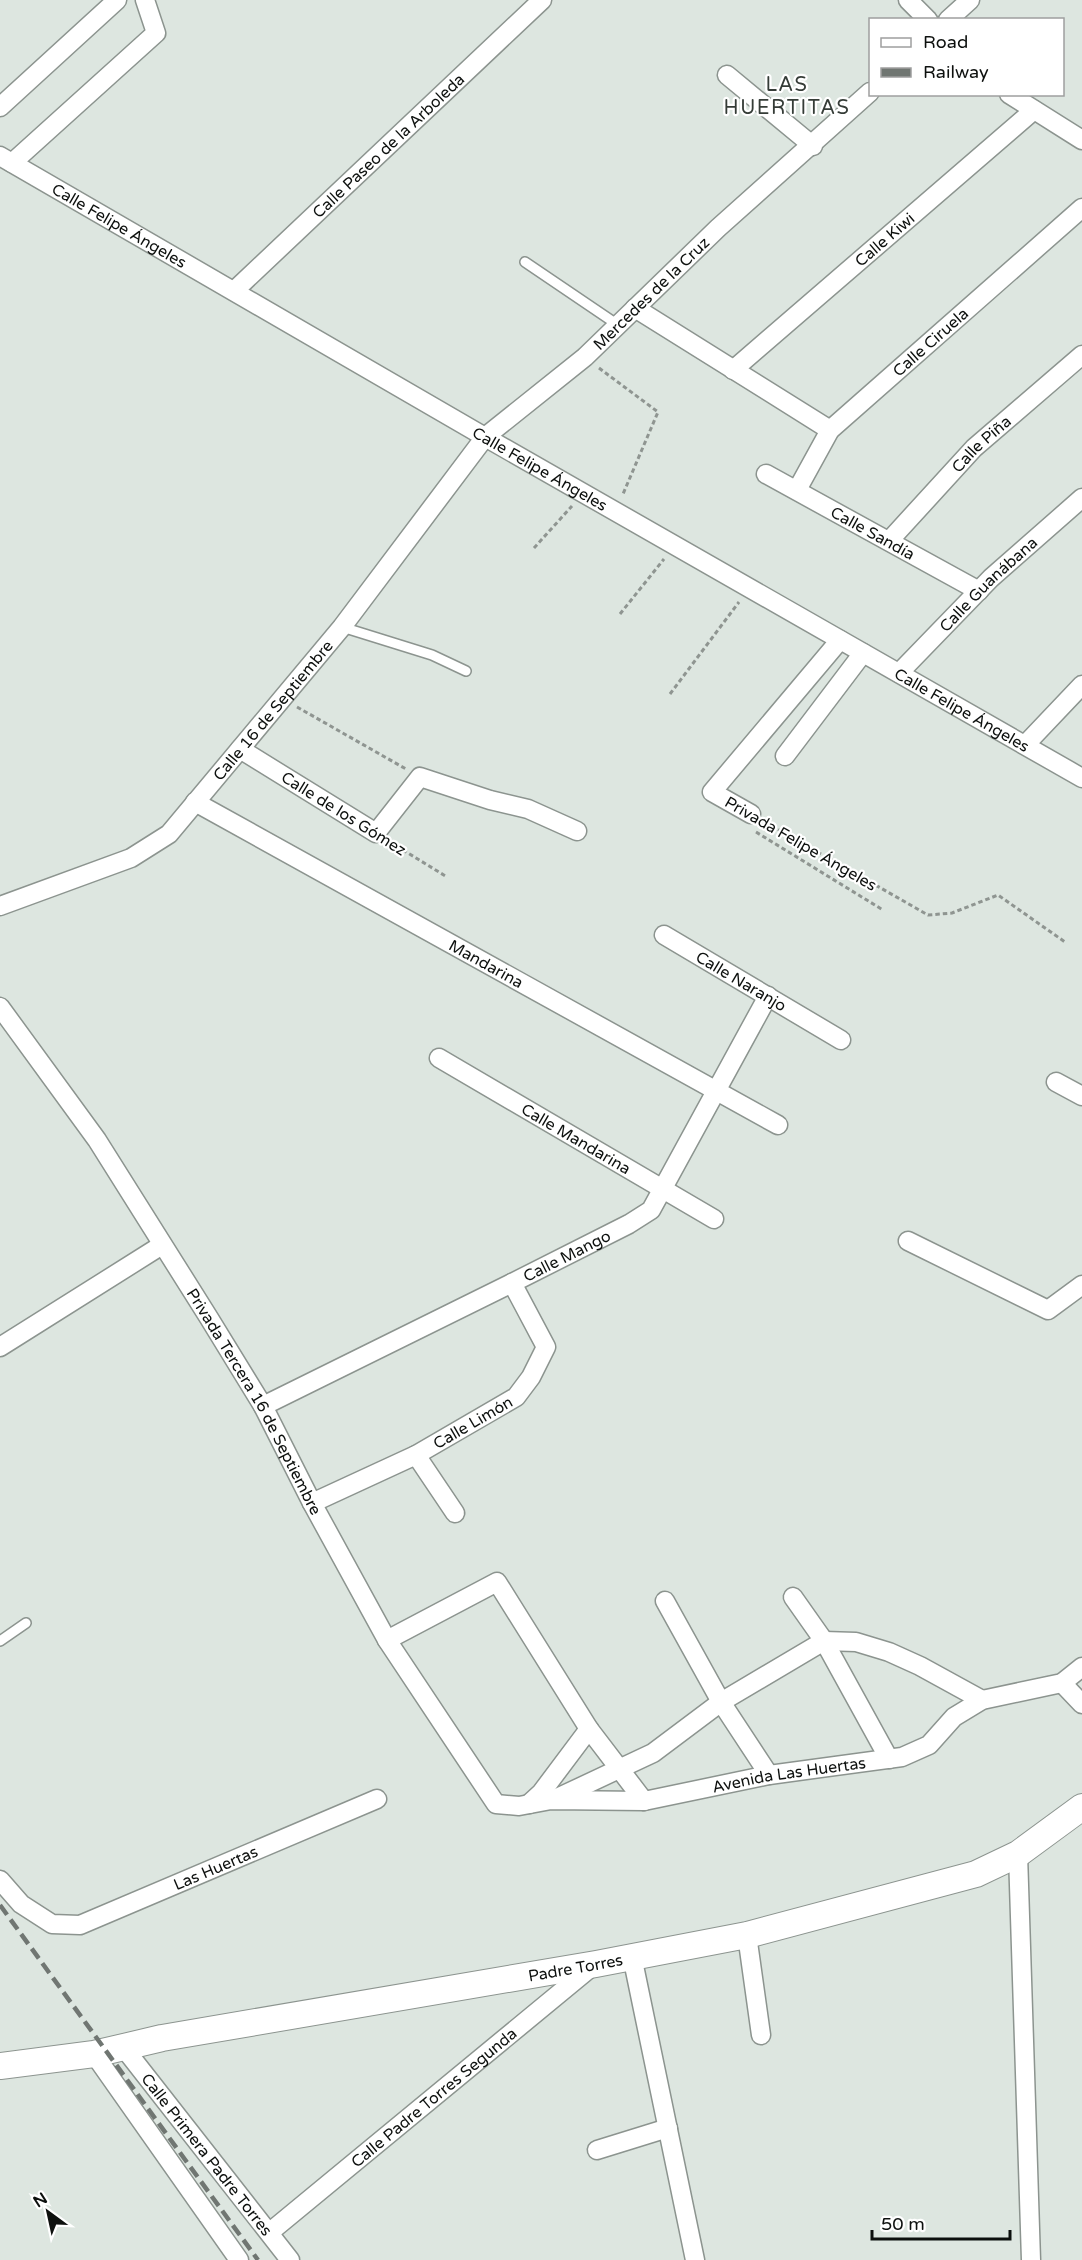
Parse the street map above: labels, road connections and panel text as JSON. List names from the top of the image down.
{
  "streets": {
    "street": [
      "Calle Paseo de la Arboleda",
      "Calle Felipe Ángeles",
      "Calle Kiwi",
      "Mercedes de la Cruz",
      "Calle Ciruela",
      "Calle Piña",
      "Calle Sandía",
      "Calle Guanábana",
      "Calle 16 de Septiembre",
      "Calle de los Gómez",
      "Privada Felipe Ángeles",
      "Mandarina",
      "Calle Naranjo",
      "Calle Mandarina",
      "Calle Mango",
      "Privada Tercera 16 de Septiembre",
      "Calle Limón",
      "Avenida Las Huertas",
      "Las Huertas",
      "Padre Torres",
      "Calle Padre Torres Segunda",
      "Calle Primera Padre Torres"
    ]
  },
  "crossings": [
    ["Calle Paseo de la Arboleda", "Calle Felipe Ángeles"],
    ["Calle Felipe Ángeles", "Mercedes de la Cruz"],
    ["Calle Felipe Ángeles", "Calle Guanábana"],
    ["Calle Felipe Ángeles", "Calle 16 de Septiembre"],
    ["Calle Felipe Ángeles", "Privada Felipe Ángeles"],
    ["Mercedes de la Cruz", "Calle 16 de Septiembre"],
    ["Calle Ciruela", "Calle Sandía"],
    ["Calle Piña", "Calle Sandía"],
    ["Calle Sandía", "Calle Guanábana"],
    ["Calle 16 de Septiembre", "Calle de los Gómez"],
    ["Calle 16 de Septiembre", "Mandarina"],
    ["Mandarina", "Calle Mango"],
    ["Calle Naranjo", "Calle Mango"],
    ["Calle Mandarina", "Calle Mango"],
    ["Calle Mango", "Privada Tercera 16 de Septiembre"],
    ["Calle Mango", "Calle Limón"],
    ["Privada Tercera 16 de Septiembre", "Calle Limón"],
    ["Privada Tercera 16 de Septiembre", "Avenida Las Huertas"],
    ["Padre Torres", "Calle Padre Torres Segunda"],
    ["Padre Torres", "Calle Primera Padre Torres"],
    ["Calle Padre Torres Segunda", "Calle Primera Padre Torres"]
  ],
  "districts": ["LAS HUERTITAS"],
  "legend": ["Road", "Railway"],
  "scale_bar": "50 m",
  "north": "top left"
}
